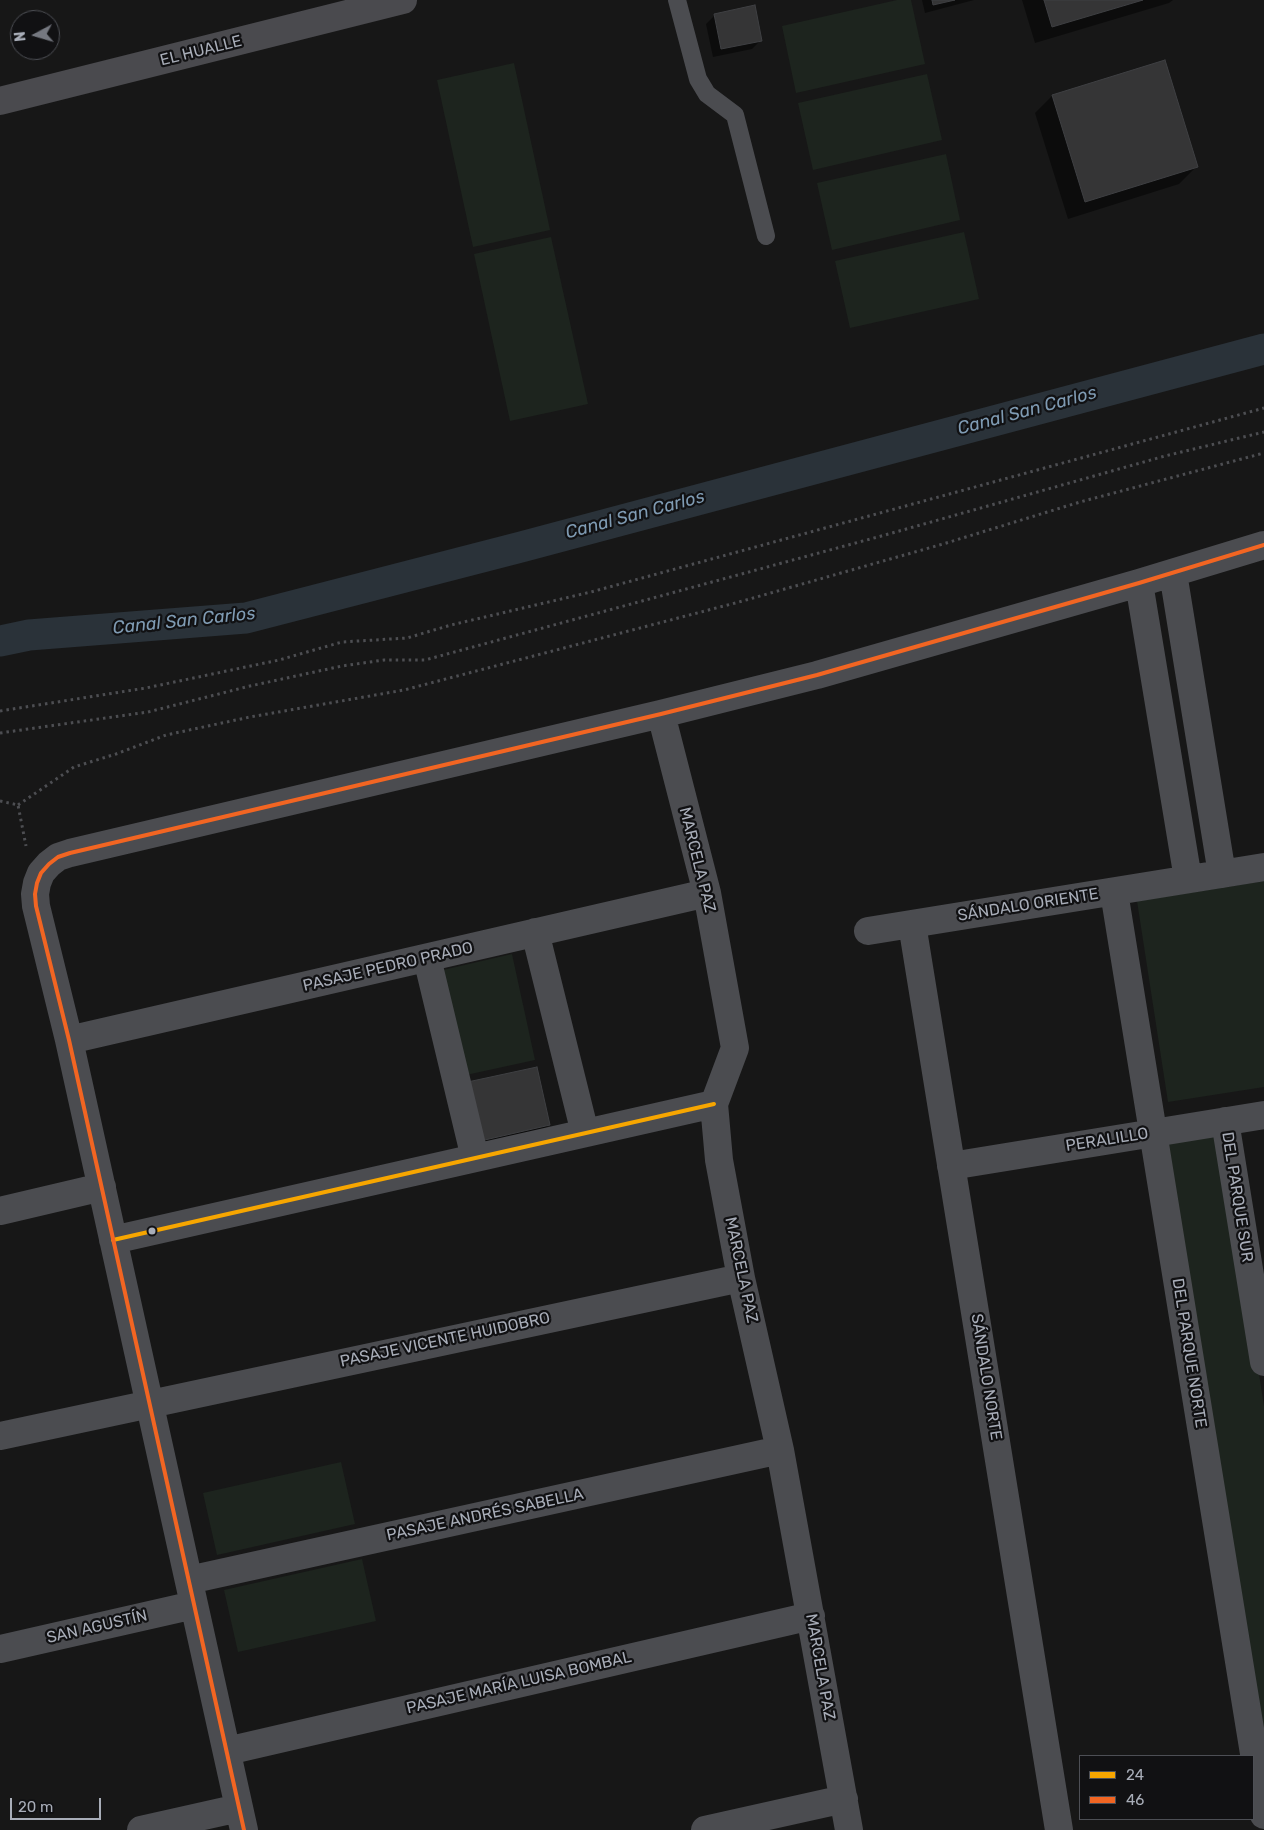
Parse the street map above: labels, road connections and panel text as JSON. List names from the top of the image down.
{
  "streets": {
    "street": [
      "EL HUALLE",
      "MARCELA PAZ",
      "SÁNDALO ORIENTE",
      "PASAJE PEDRO PRADO",
      "PERALILLO",
      "DEL PARQUE SUR",
      "PASAJE VICENTE HUIDOBRO",
      "DEL PARQUE NORTE",
      "SÁNDALO NORTE",
      "PASAJE ANDRÉS SABELLA",
      "SAN AGUSTÍN",
      "PASAJE MARÍA LUISA BOMBAL"
    ]
  },
  "crossings": [
    ["MARCELA PAZ", "PASAJE PEDRO PRADO"],
    ["MARCELA PAZ", "PASAJE VICENTE HUIDOBRO"],
    ["MARCELA PAZ", "PASAJE ANDRÉS SABELLA"],
    ["MARCELA PAZ", "PASAJE MARÍA LUISA BOMBAL"],
    ["SÁNDALO ORIENTE", "DEL PARQUE NORTE"],
    ["SÁNDALO ORIENTE", "SÁNDALO NORTE"],
    ["PERALILLO", "DEL PARQUE SUR"],
    ["PERALILLO", "DEL PARQUE NORTE"],
    ["PERALILLO", "SÁNDALO NORTE"],
    ["PASAJE ANDRÉS SABELLA", "SAN AGUSTÍN"]
  ],
  "water": ["Canal San Carlos"],
  "lines": ["transit line 46", "transit line 24"],
  "legend": ["24", "46"],
  "scale_bar": "20 m",
  "north": "left"
}
